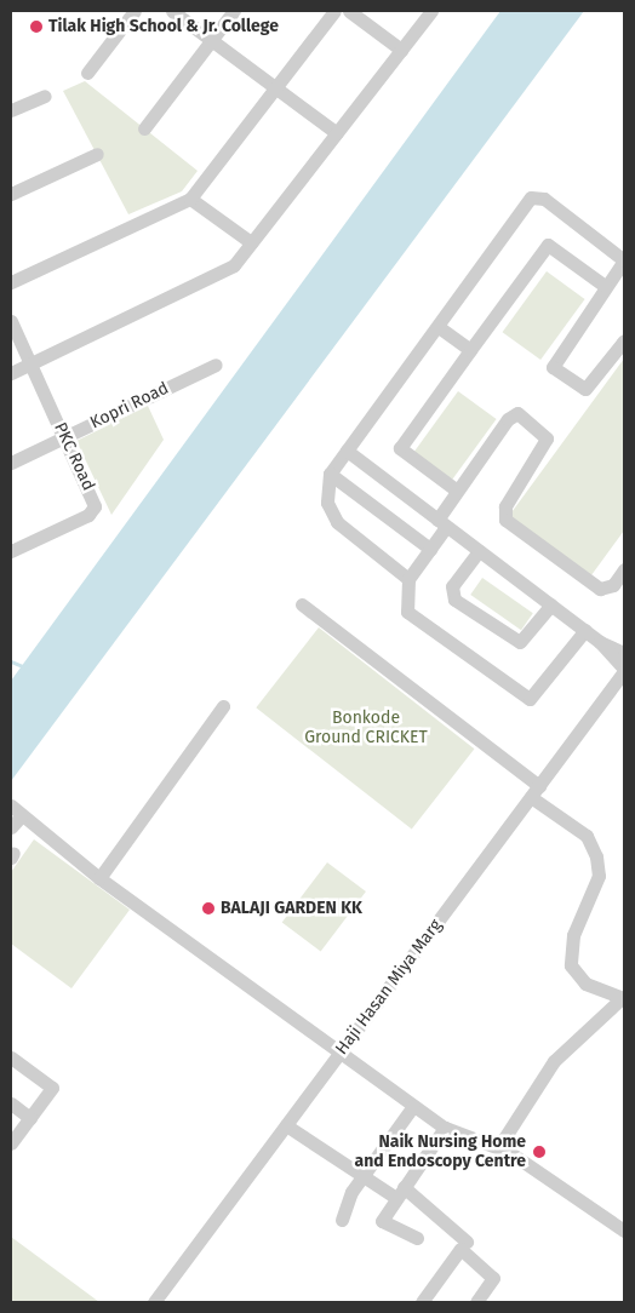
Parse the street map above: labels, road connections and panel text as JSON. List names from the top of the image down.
{
  "streets": {
    "street": ["Kopri Road", "PKC Road", "Haji Hasan Miya Marg"]
  },
  "crossings": [
    ["Kopri Road", "PKC Road"]
  ],
  "parks": ["Bonkode Ground CRICKET"],
  "places": ["Tilak High School & Jr. College", "BALAJI GARDEN KK", "Naik Nursing Home and Endoscopy Centre"]
}
